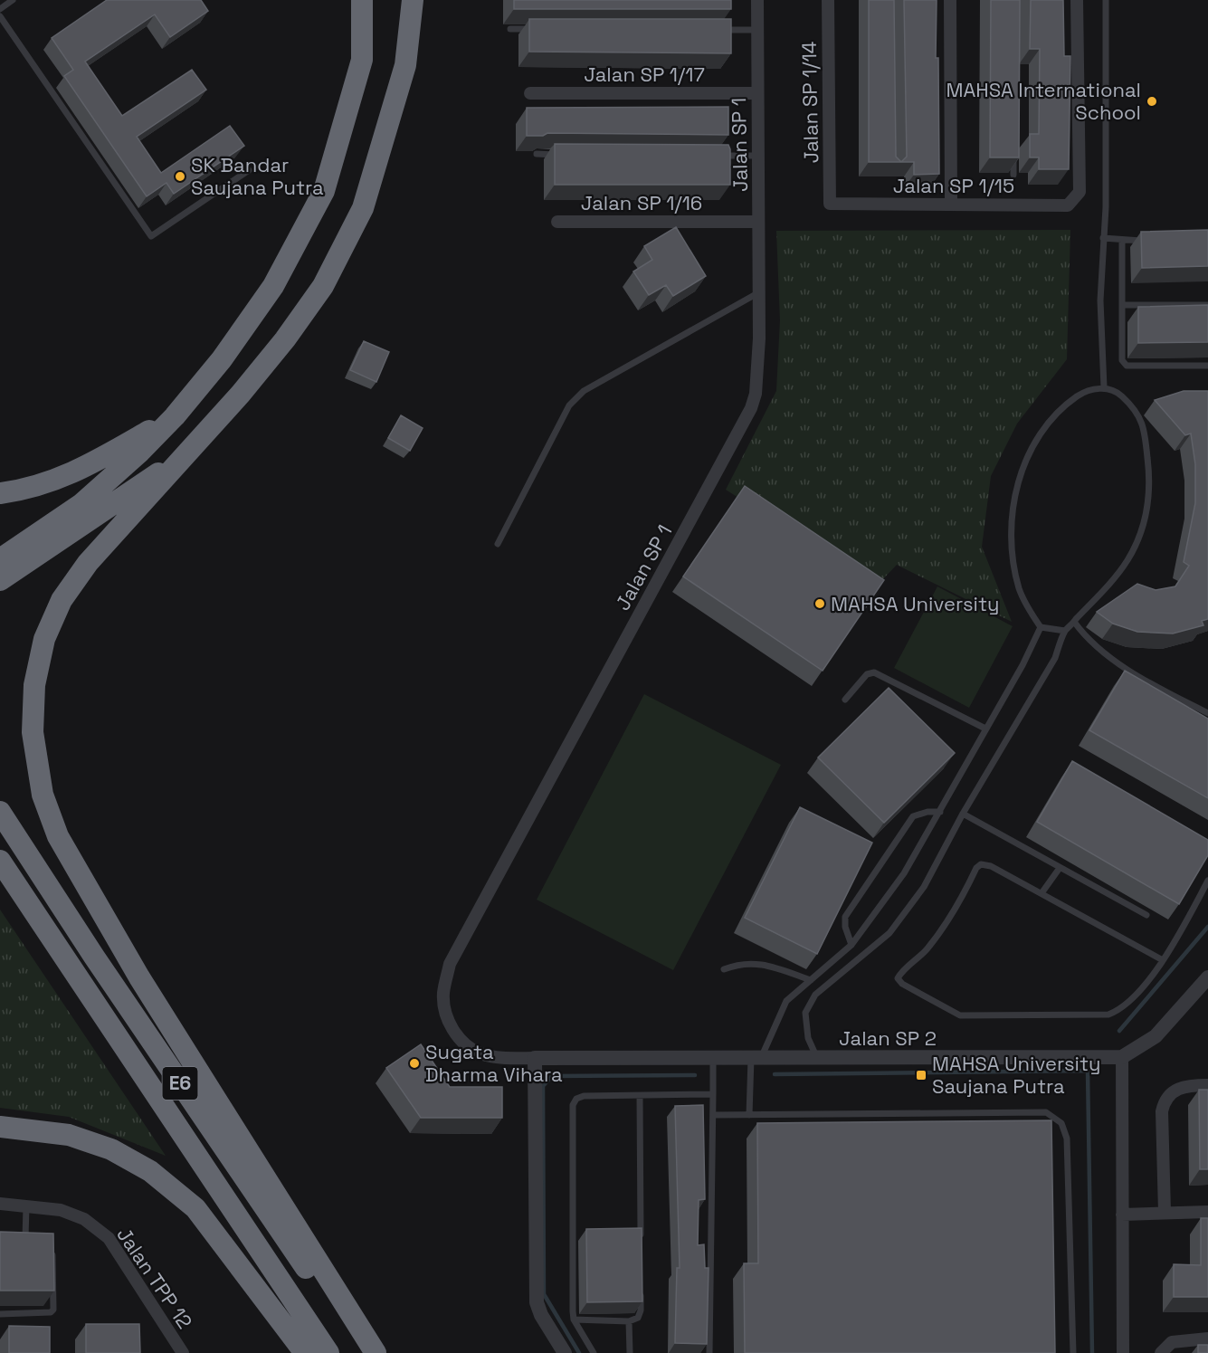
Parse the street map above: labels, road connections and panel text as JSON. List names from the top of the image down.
{
  "streets": {
    "highway": ["E6"],
    "street": [
      "Jalan SP 1/17",
      "Jalan SP 1/14",
      "Jalan SP 1",
      "Jalan SP 1/15",
      "Jalan SP 1/16",
      "Jalan SP 2",
      "Jalan TPP 12"
    ]
  },
  "crossings": [
    ["Jalan SP 1/17", "Jalan SP 1"],
    ["Jalan SP 1/14", "Jalan SP 1/15"],
    ["Jalan SP 1", "Jalan SP 1/16"],
    ["Jalan SP 1", "Jalan SP 2"]
  ],
  "places": {
    "other": [
      "MAHSA International School",
      "SK Bandar Saujana Putra",
      "MAHSA University",
      "Sugata Dharma Vihara"
    ],
    "transit": ["MAHSA University Saujana Putra"]
  }
}
